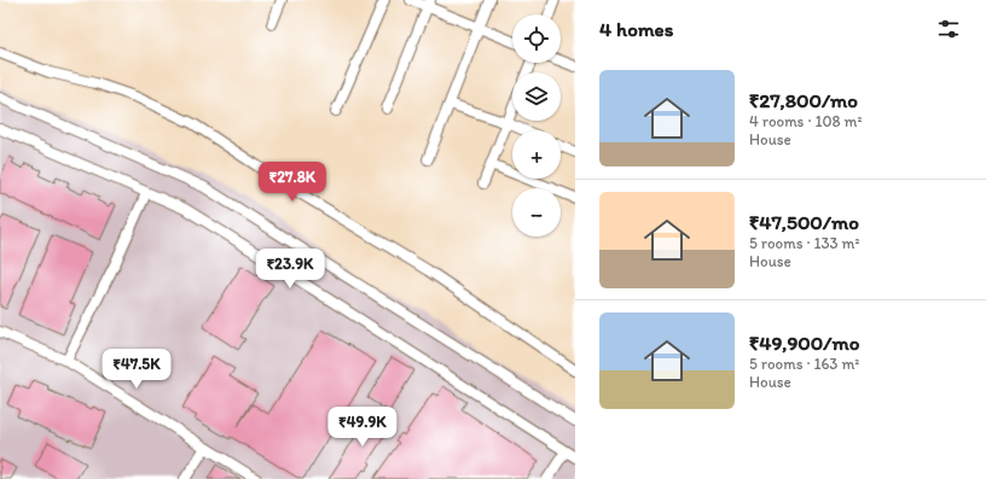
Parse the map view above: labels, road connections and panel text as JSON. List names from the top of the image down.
{
  "page": {
    "heading": "4 homes",
    "map_buttons": ["+", "−"],
    "list": [
      {
        "name": "₹27,800/mo",
        "note": "4 rooms · 108 m² · House"
      },
      {
        "name": "₹47,500/mo",
        "note": "5 rooms · 133 m² · House"
      },
      {
        "name": "₹49,900/mo",
        "note": "5 rooms · 163 m² · House"
      }
    ],
    "price": [
      "₹27.8K",
      "₹23.9K",
      "₹47.5K",
      "₹49.9K"
    ]
  }
}
